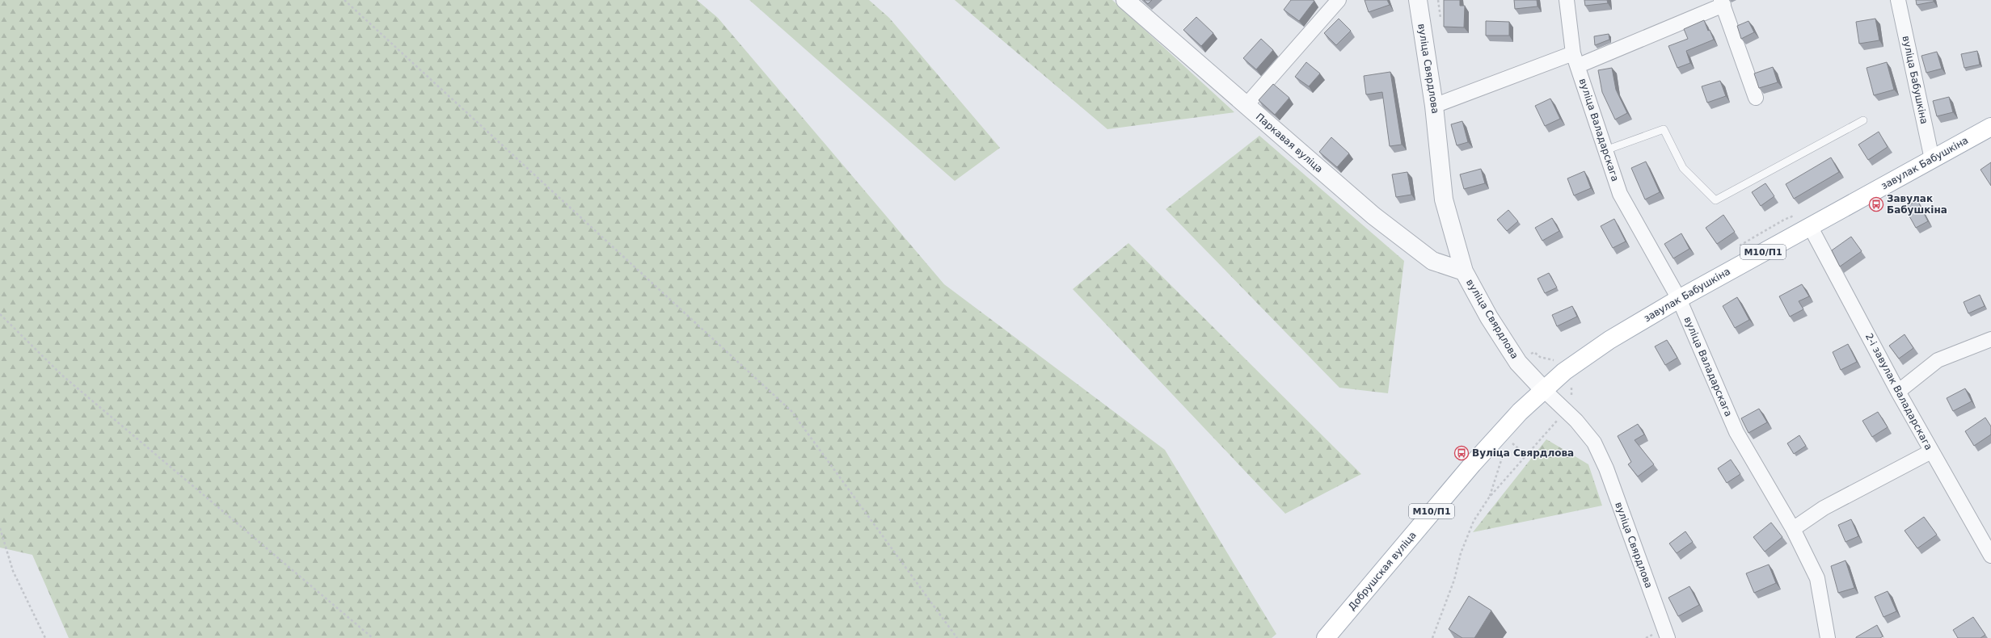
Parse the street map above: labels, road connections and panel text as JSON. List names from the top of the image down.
{
  "streets": {
    "main road": ["завулак Бабушкіна", "М10/П1", "Добрушская вуліца"],
    "street": [
      "вуліца Свярдлова",
      "вуліца Бабушкіна",
      "вуліца Валадарскага",
      "Паркавая вуліца",
      "2-і завулак Валадарскага"
    ]
  },
  "crossings": [
    ["вуліца Свярдлова", "Паркавая вуліца"],
    ["вуліца Свярдлова", "завулак Бабушкіна"],
    ["вуліца Свярдлова", "Добрушская вуліца"],
    ["вуліца Бабушкіна", "завулак Бабушкіна"],
    ["вуліца Валадарскага", "завулак Бабушкіна"],
    ["завулак Бабушкіна", "2-і завулак Валадарскага"],
    ["завулак Бабушкіна", "Добрушская вуліца"]
  ],
  "places": {
    "bus stop": ["Завулак Бабушкіна", "Вуліца Свярдлова"]
  }
}
